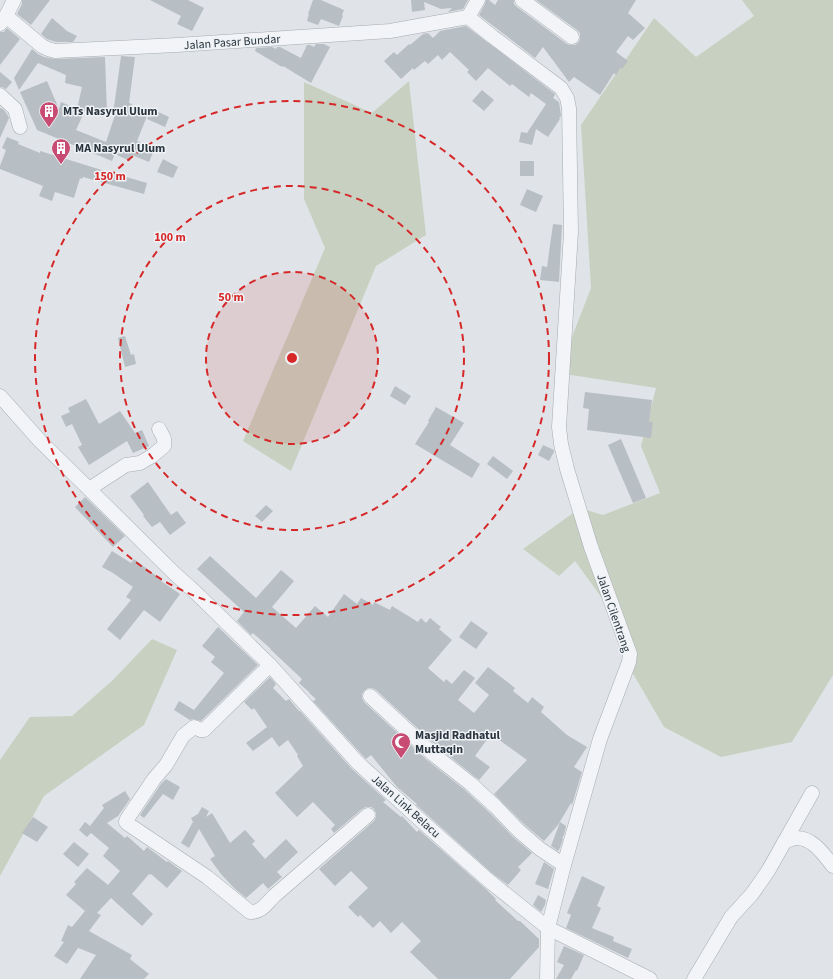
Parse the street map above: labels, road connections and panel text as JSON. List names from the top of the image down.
{
  "streets": {
    "street": ["Jalan Pasar Bundar", "Jalan Cilentrang", "Jalan Link Belacu"]
  },
  "crossings": [
    ["Jalan Pasar Bundar", "Jalan Cilentrang"],
    ["Jalan Cilentrang", "Jalan Link Belacu"]
  ],
  "places": {
    "building": ["MTs Nasyrul Ulum", "MA Nasyrul Ulum"],
    "mosque": ["Masjid Radhatul Muttaqin"]
  },
  "rings": ["150 m", "100 m", "50 m"]
}
